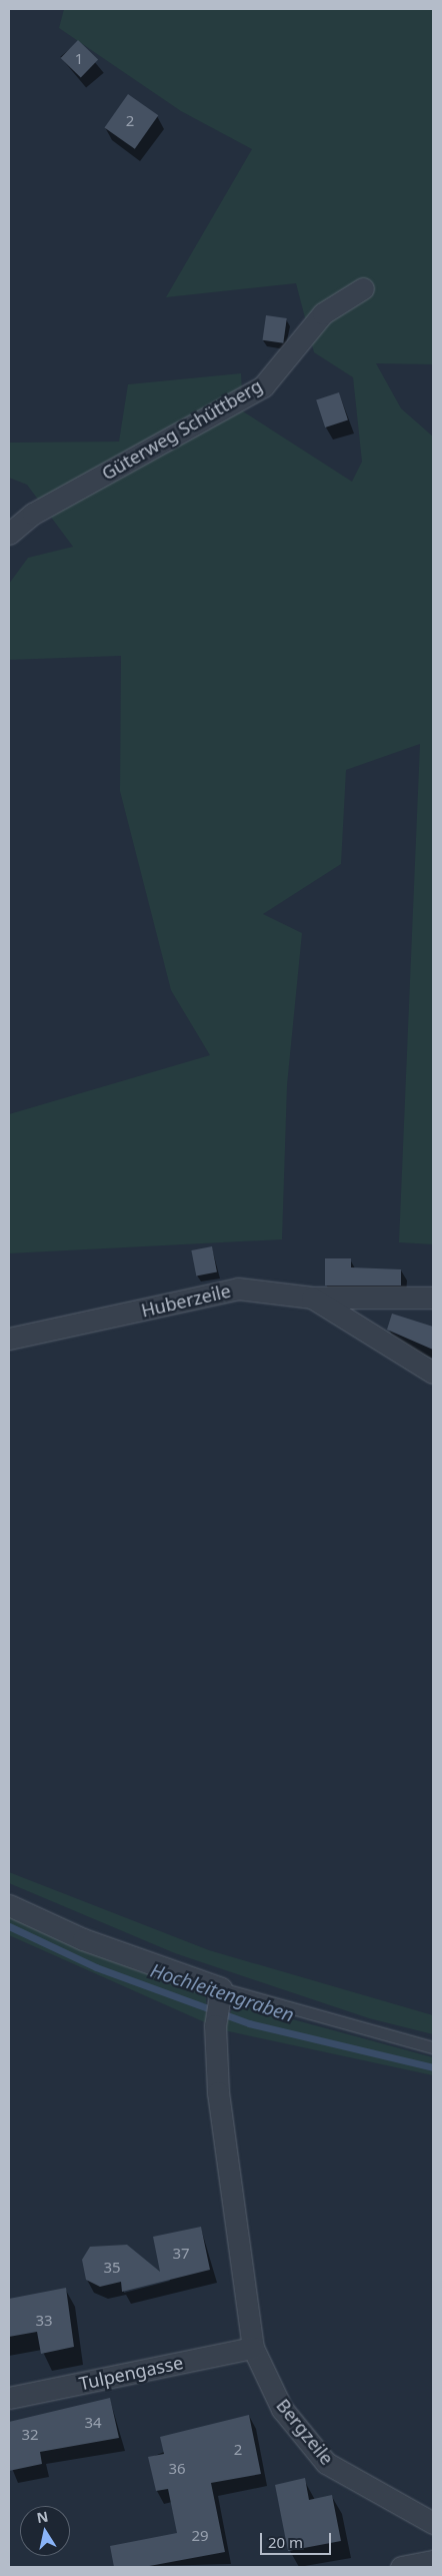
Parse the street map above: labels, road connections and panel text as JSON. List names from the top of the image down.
{
  "streets": {
    "street": [
      "Güterweg Schüttberg",
      "Huberzeile",
      "Tulpengasse",
      "Bergzeile"
    ]
  },
  "crossings": [
    ["Tulpengasse", "Bergzeile"]
  ],
  "water": ["Hochleitengraben"],
  "house_numbers": [
    "1",
    "2",
    "37",
    "35",
    "33",
    "34",
    "32",
    "2",
    "36",
    "29"
  ],
  "scale_bar": "20 m",
  "north": "top"
}
